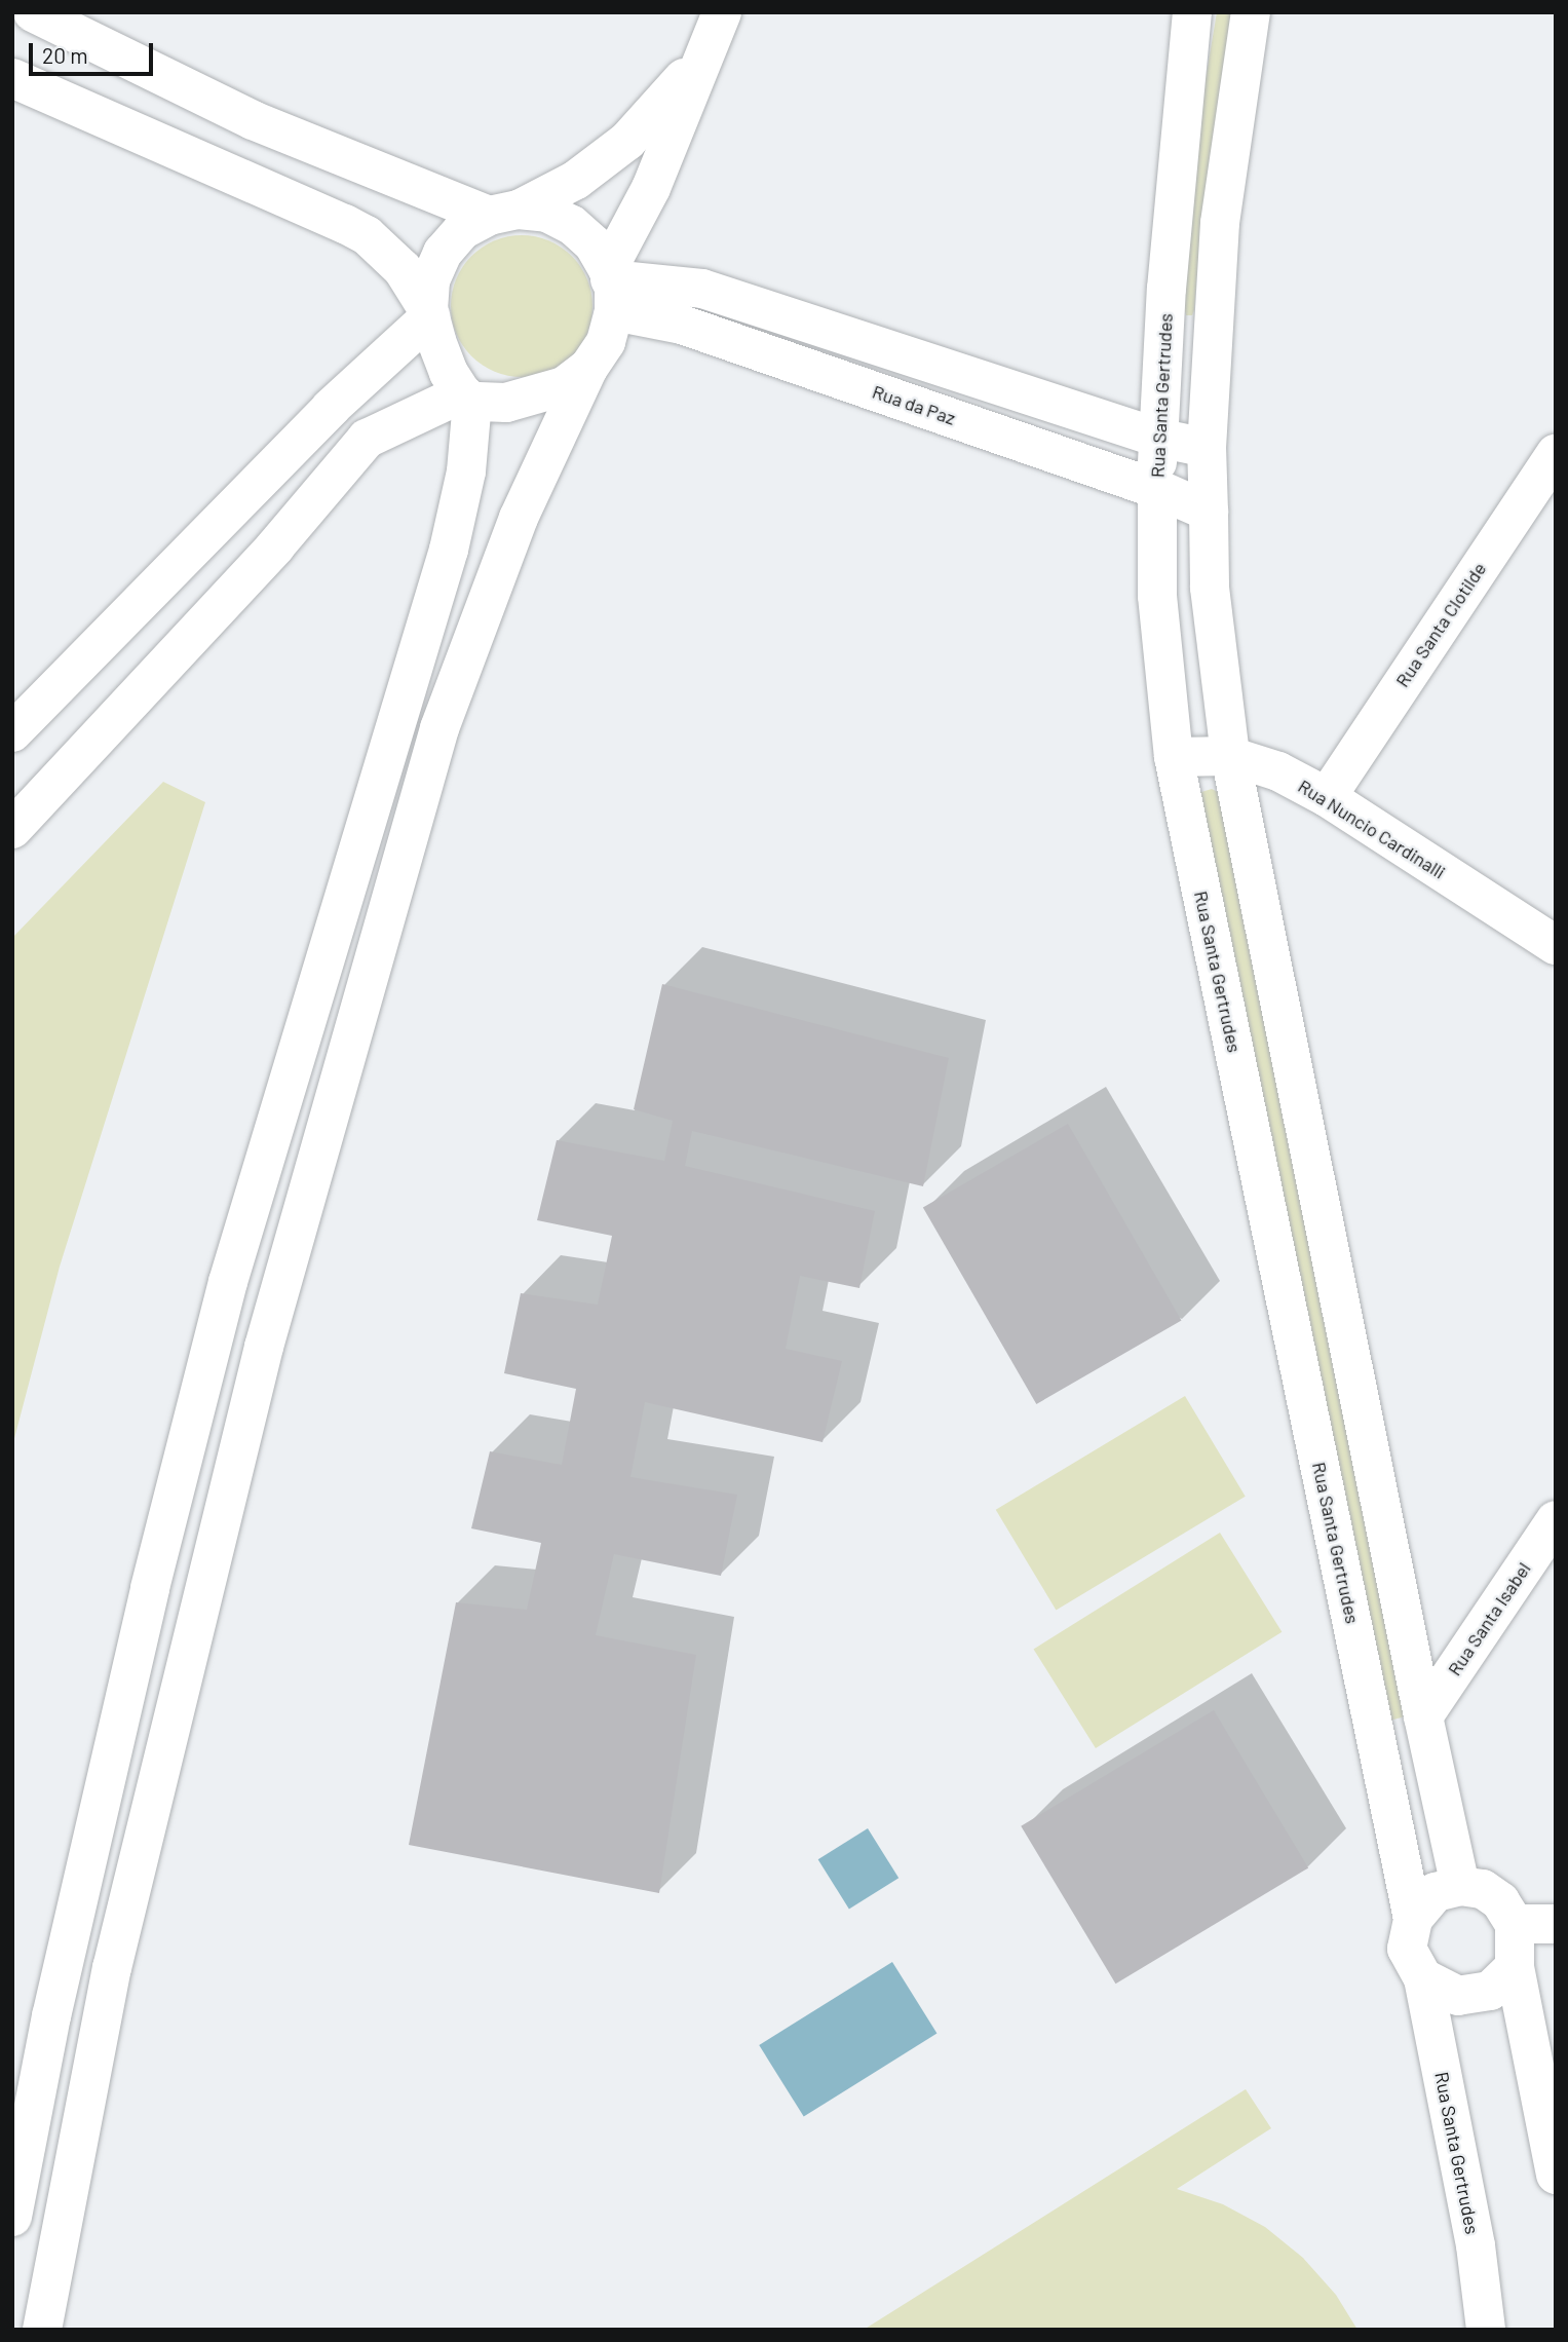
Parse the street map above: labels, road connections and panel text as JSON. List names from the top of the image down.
{
  "streets": {
    "street": [
      "Rua Santa Gertrudes",
      "Rua da Paz",
      "Rua Santa Clotilde",
      "Rua Nuncio Cardinalli",
      "Rua Santa Isabel"
    ]
  },
  "crossings": [
    ["Rua Santa Gertrudes", "Rua da Paz"],
    ["Rua Santa Gertrudes", "Rua Nuncio Cardinalli"],
    ["Rua Santa Clotilde", "Rua Nuncio Cardinalli"]
  ],
  "scale_bar": "20 m"
}
